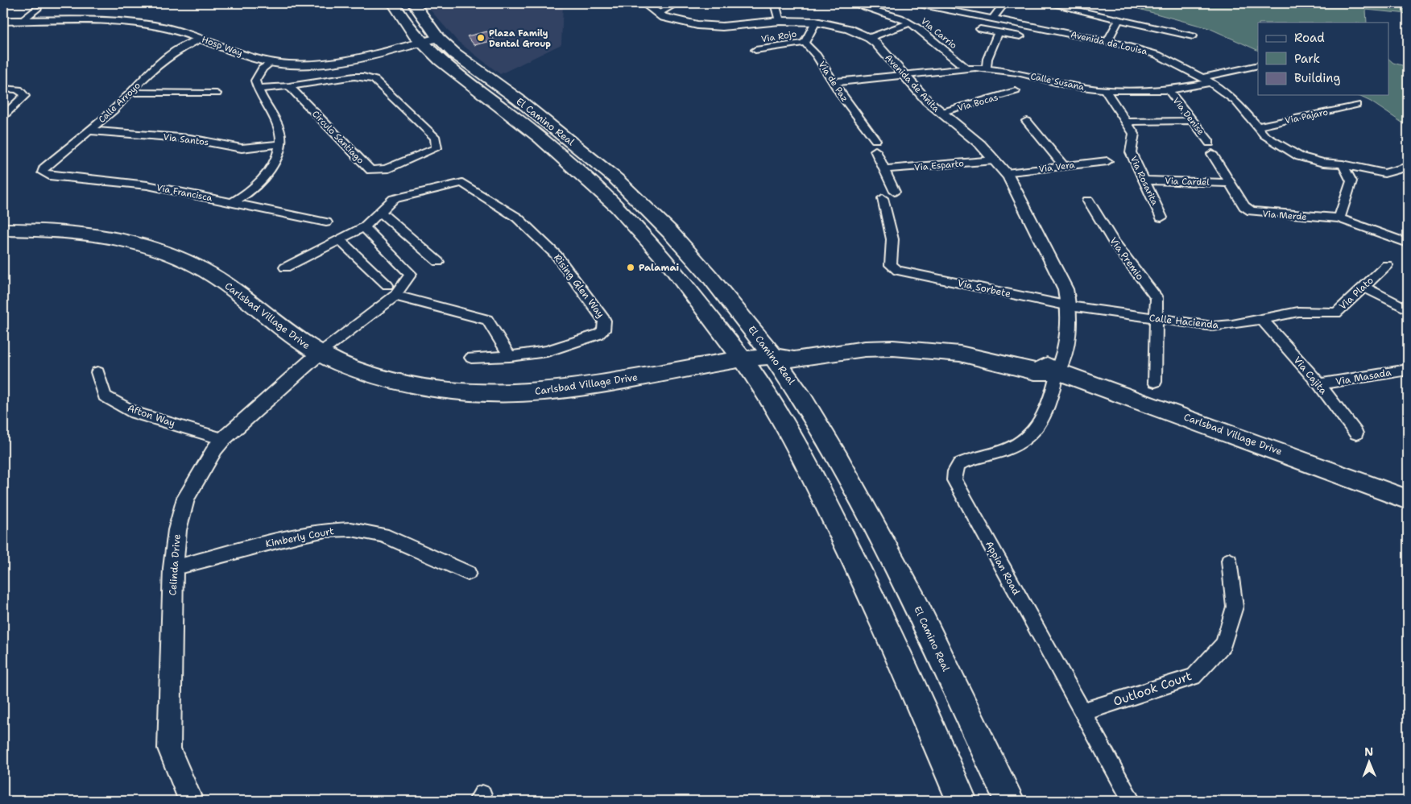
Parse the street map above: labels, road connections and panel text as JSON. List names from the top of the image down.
{
  "streets": {
    "main road": ["El Camino Real", "Carlsbad Village Drive"],
    "street": [
      "Via Carrio",
      "Via Rojo",
      "Avenida de Louisa",
      "Hosp Way",
      "Via de Paz",
      "Calle Susana",
      "Avenida de Anita",
      "Calle Arroyo",
      "Via Bocas",
      "Via Denise",
      "Via Pajaro",
      "Circulo Santiago",
      "Via Santos",
      "Via Esparto",
      "Via Vera",
      "Via Rosarita",
      "Via Cardel",
      "Via Francisca",
      "Via Merde",
      "Via Premio",
      "Rising Glen Way",
      "Via Sorbete",
      "Via Plato",
      "Calle Hacienda",
      "Via Cajita",
      "Via Masada",
      "Afton Way",
      "Kimberly Court",
      "Celinda Drive",
      "Appian Road",
      "Outlook Court"
    ]
  },
  "crossings": [
    ["Via Carrio", "Calle Susana"],
    ["Via Rojo", "Via de Paz"],
    ["Avenida de Louisa", "Calle Susana"],
    ["Avenida de Louisa", "Via Pajaro"],
    ["Hosp Way", "Calle Arroyo"],
    ["Hosp Way", "El Camino Real"],
    ["Via de Paz", "Calle Susana"],
    ["Calle Susana", "Avenida de Anita"],
    ["Calle Susana", "Via Denise"],
    ["Avenida de Anita", "Via Bocas"],
    ["Avenida de Anita", "Via Esparto"],
    ["Avenida de Anita", "Via Vera"],
    ["Avenida de Anita", "Via Sorbete"],
    ["Avenida de Anita", "Carlsbad Village Drive"],
    ["Avenida de Anita", "Calle Hacienda"],
    ["Avenida de Anita", "Appian Road"],
    ["Calle Arroyo", "Via Santos"],
    ["Calle Arroyo", "Via Francisca"],
    ["El Camino Real", "Carlsbad Village Drive"],
    ["Via Rosarita", "Via Cardel"],
    ["Via Cardel", "Via Merde"],
    ["Via Premio", "Calle Hacienda"],
    ["Via Sorbete", "Calle Hacienda"],
    ["Via Plato", "Calle Hacienda"],
    ["Carlsbad Village Drive", "Celinda Drive"],
    ["Carlsbad Village Drive", "Appian Road"],
    ["Calle Hacienda", "Via Cajita"],
    ["Via Cajita", "Via Masada"],
    ["Afton Way", "Celinda Drive"],
    ["Kimberly Court", "Celinda Drive"],
    ["Appian Road", "Outlook Court"]
  ],
  "places": ["Plaza Family Dental Group", "Palamai"],
  "legend": ["Road", "Park", "Building"],
  "north": "top"
}
